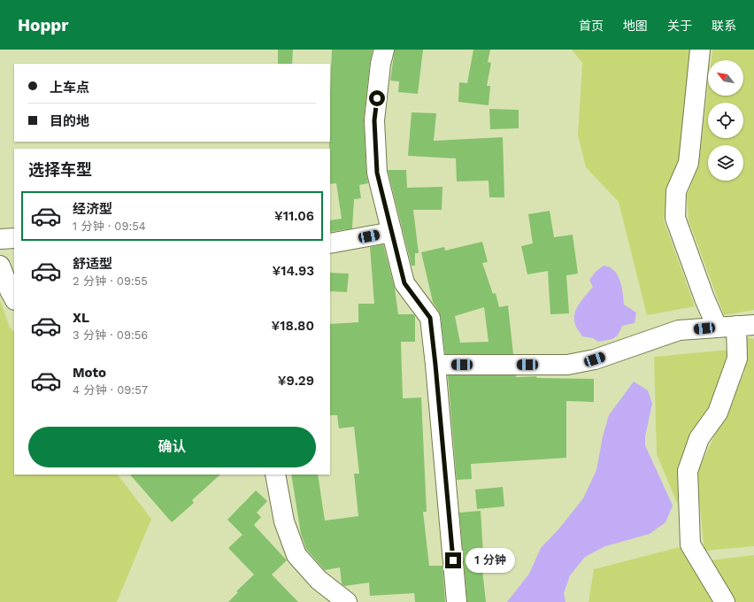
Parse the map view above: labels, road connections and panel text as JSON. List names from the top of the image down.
{
  "north": "top left",
  "page": {
    "header": "Hoppr",
    "nav": [
      "首页",
      "地图",
      "关于",
      "联系"
    ],
    "banner": ["上车点", "目的地"],
    "heading": "选择车型",
    "list": [
      {
        "name": "经济型",
        "note": "1 分钟 · 09:54",
        "value": "¥11.06"
      },
      {
        "name": "舒适型",
        "note": "2 分钟 · 09:55",
        "value": "¥14.93"
      },
      {
        "name": "XL",
        "note": "3 分钟 · 09:56",
        "value": "¥18.80"
      },
      {
        "name": "Moto",
        "note": "4 分钟 · 09:57",
        "value": "¥9.29"
      }
    ],
    "buttons": "确认",
    "bubble": "1 分钟"
  }
}
